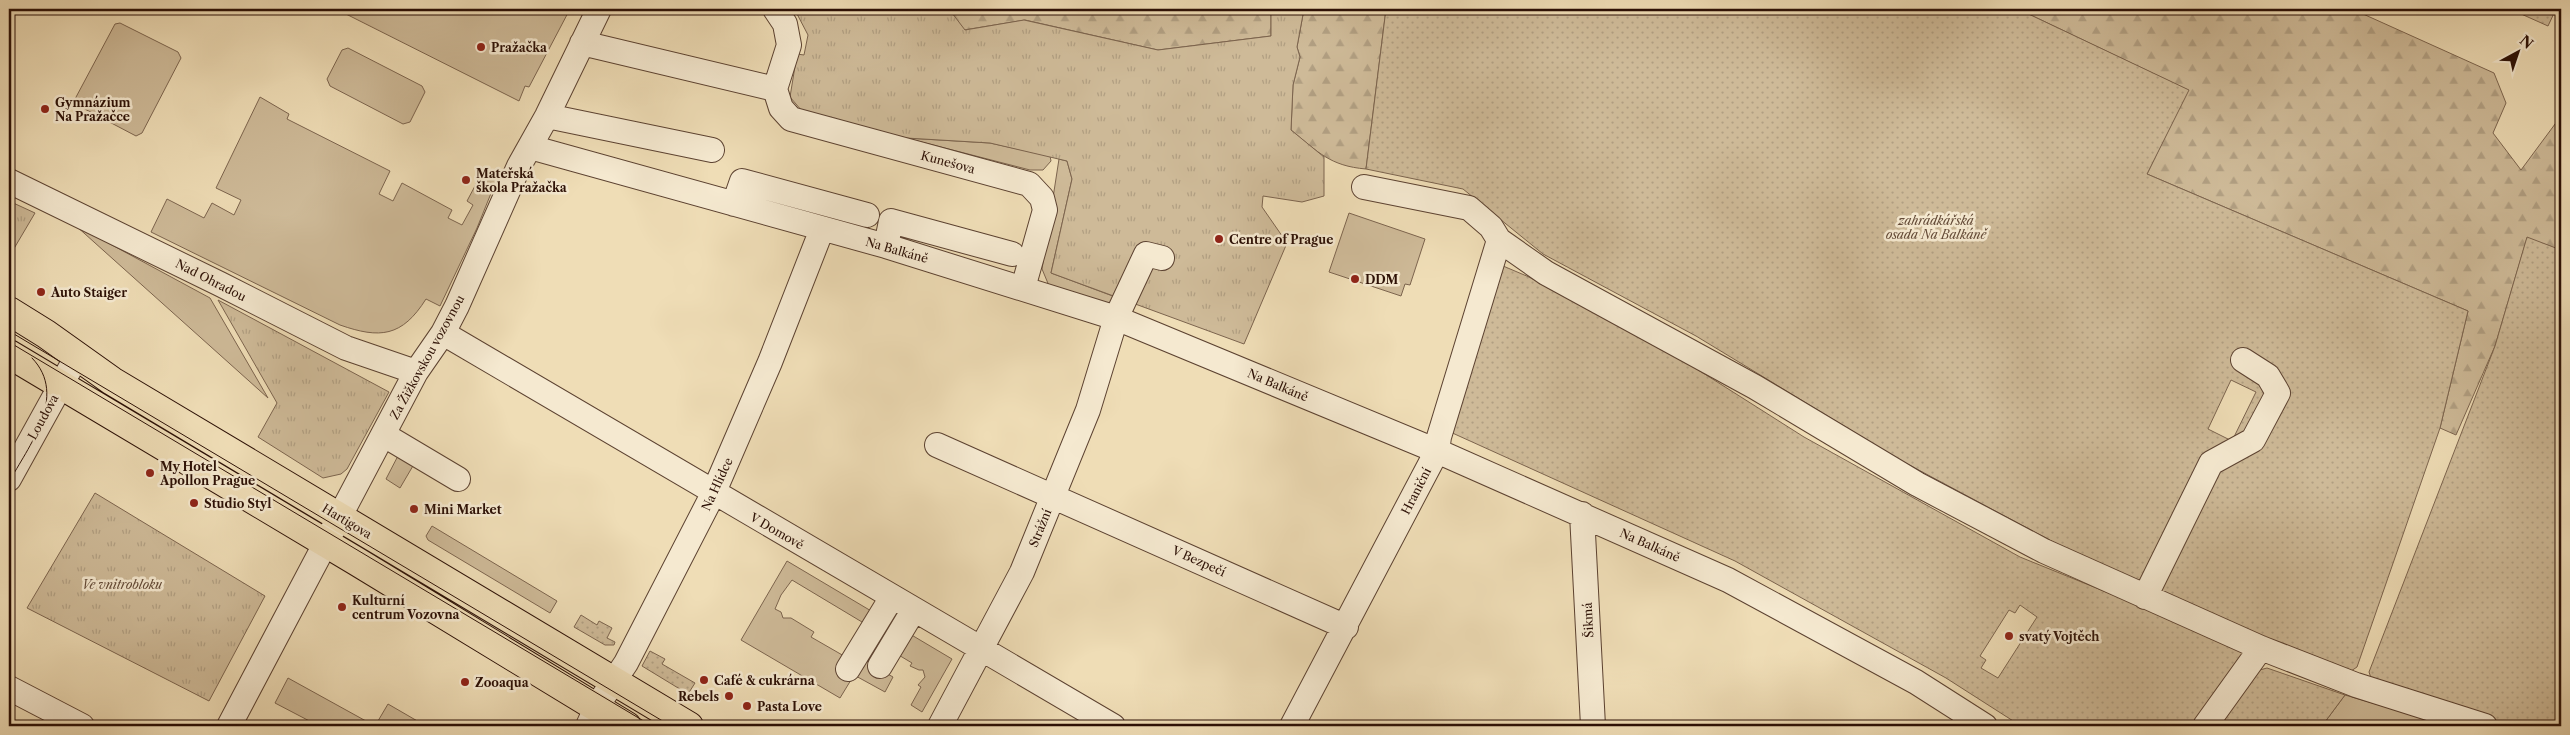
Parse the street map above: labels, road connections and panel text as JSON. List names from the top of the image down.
{
  "streets": {
    "main road": ["Hartigova"],
    "street": [
      "Kunešova",
      "Na Balkáně",
      "Nad Ohradou",
      "Za Žižkovskou vozovnou",
      "Loudova",
      "Na Hlídce",
      "Hraniční",
      "Strážní",
      "V Domově",
      "V Bezpečí",
      "Šikmá"
    ]
  },
  "crossings": [
    ["Kunešova", "Na Balkáně"],
    ["Na Balkáně", "Za Žižkovskou vozovnou"],
    ["Na Balkáně", "Na Hlídce"],
    ["Na Balkáně", "Hraniční"],
    ["Na Balkáně", "Strážní"],
    ["Na Balkáně", "Šikmá"],
    ["Nad Ohradou", "Za Žižkovskou vozovnou"],
    ["Za Žižkovskou vozovnou", "Hartigova"],
    ["Za Žižkovskou vozovnou", "V Domově"],
    ["Loudova", "Hartigova"],
    ["Na Hlídce", "Hartigova"],
    ["Na Hlídce", "V Domově"],
    ["Hraniční", "V Bezpečí"],
    ["Strážní", "V Domově"],
    ["Strážní", "V Bezpečí"]
  ],
  "parks": ["zahrádkářská osada Na Balkáně", "Ve vnitrobloku"],
  "places": [
    "Pražačka",
    "Gymnázium Na Pražačce",
    "Mateřská škola Pražačka",
    "Centre of Prague",
    "DDM",
    "Auto Staiger",
    "My Hotel Apollon Prague",
    "Studio Styl",
    "Mini Market",
    "Kulturní centrum Vozovna",
    "svatý Vojtěch",
    "Café & cukrárna",
    "Zooaqua",
    "Rebels",
    "Pasta Love"
  ],
  "north": "top right"
}
